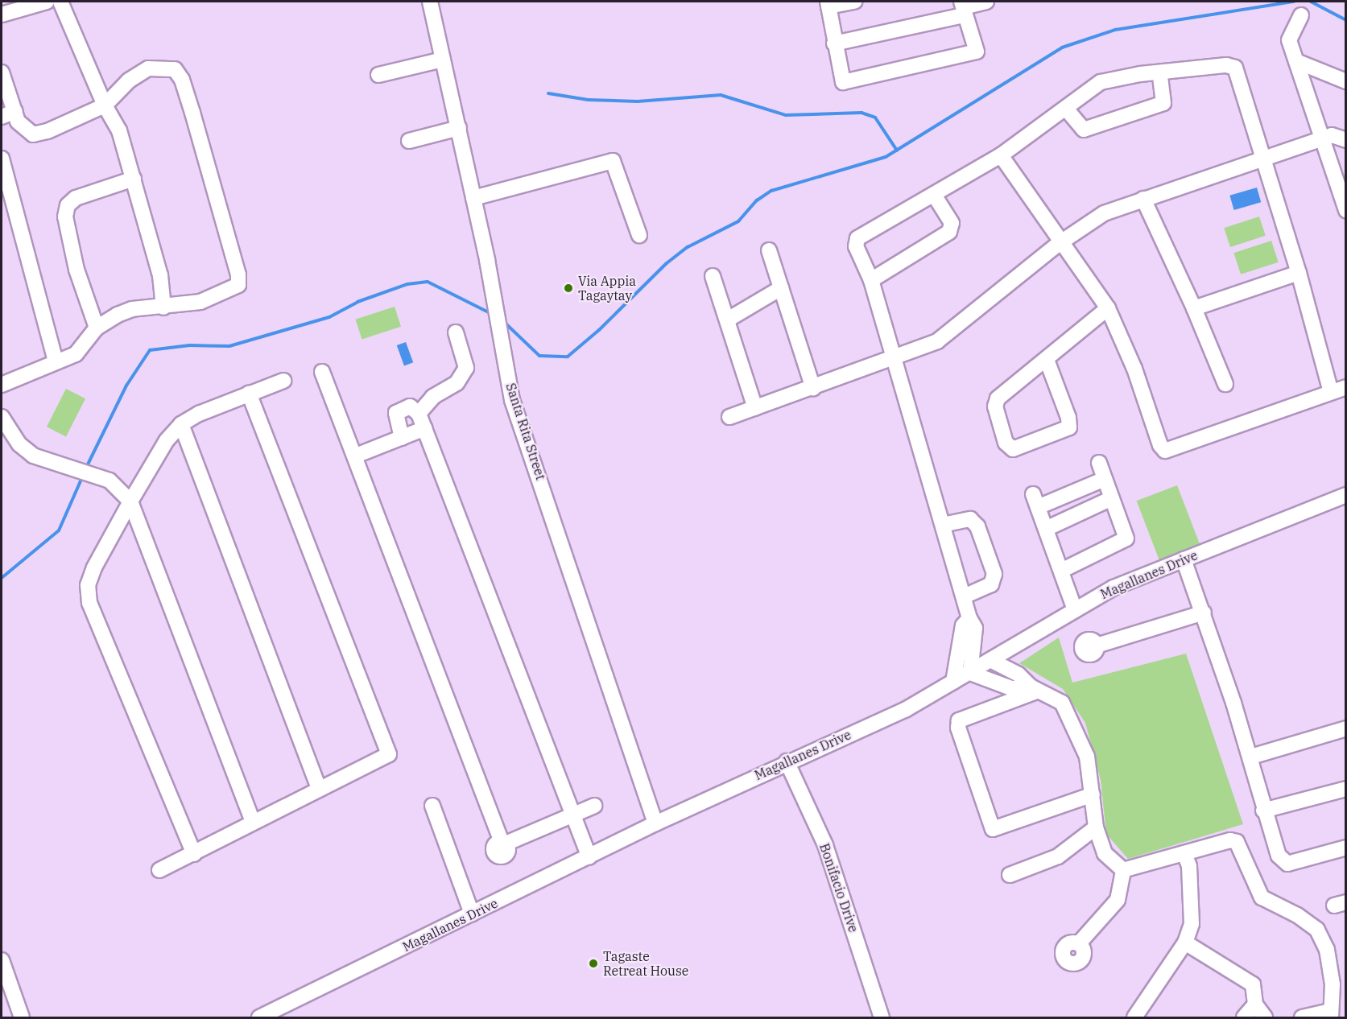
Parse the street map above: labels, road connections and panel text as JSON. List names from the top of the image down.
{
  "streets": {
    "street": ["Santa Rita Street", "Magallanes Drive", "Bonifacio Drive"]
  },
  "crossings": [
    ["Santa Rita Street", "Magallanes Drive"],
    ["Magallanes Drive", "Bonifacio Drive"]
  ],
  "places": ["Via Appia Tagaytay", "Tagaste Retreat House"]
}
